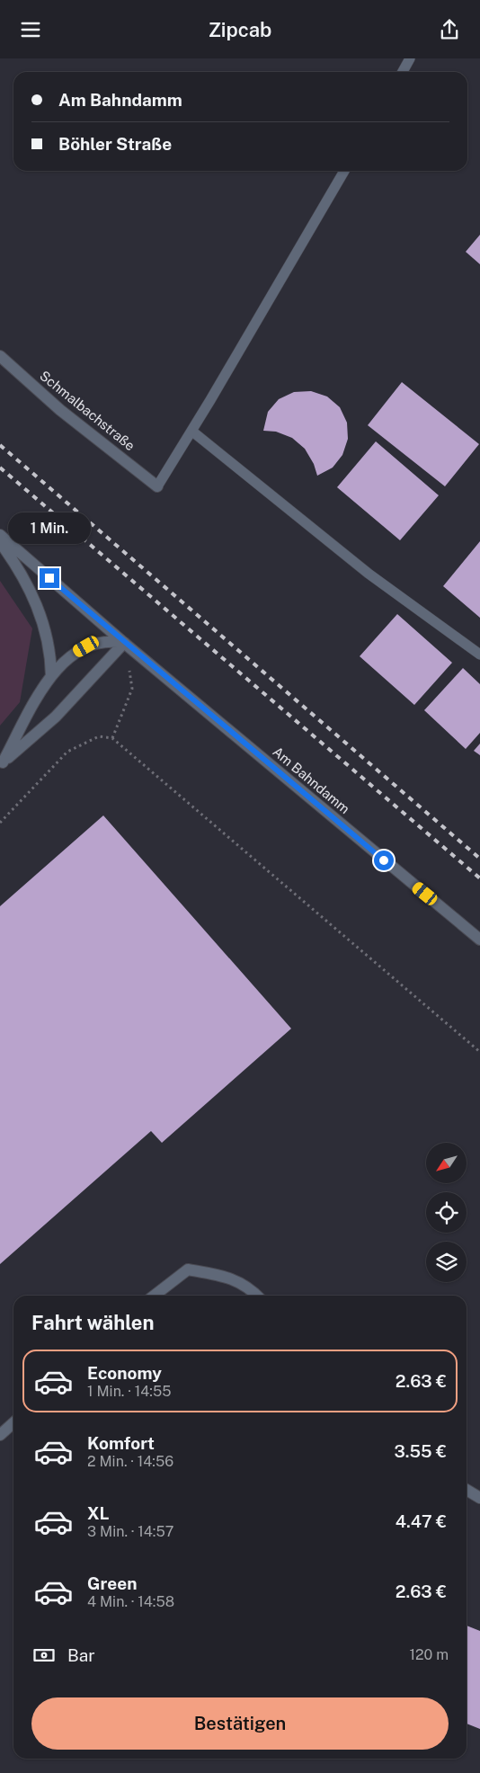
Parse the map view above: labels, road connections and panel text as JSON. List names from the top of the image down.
{
  "streets": {
    "street": ["Schmalbachstraße", "Am Bahndamm"]
  },
  "north": "bottom left",
  "page": {
    "header": "Zipcab",
    "banner": ["Am Bahndamm", "Böhler Straße"],
    "bubble": "1 Min.",
    "heading": "Fahrt wählen",
    "list": [
      {
        "name": "Economy",
        "note": "1 Min. · 14:55",
        "value": "2.63 €"
      },
      {
        "name": "Komfort",
        "note": "2 Min. · 14:56",
        "value": "3.55 €"
      },
      {
        "name": "XL",
        "note": "3 Min. · 14:57",
        "value": "4.47 €"
      },
      {
        "name": "Green",
        "note": "4 Min. · 14:58",
        "value": "2.63 €"
      }
    ],
    "pay": ["Bar", "120 m"],
    "buttons": "Bestätigen"
  }
}
